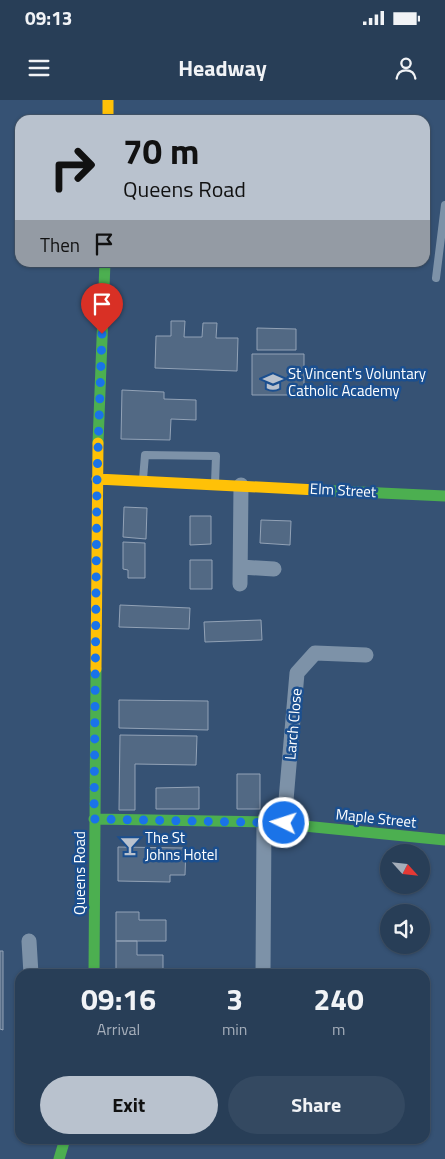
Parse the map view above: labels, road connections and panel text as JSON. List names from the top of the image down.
{
  "streets": {
    "street": [
      "Elm Street",
      "Larch Close",
      "Maple Street",
      "Queens Road"
    ]
  },
  "crossings": [
    ["Elm Street", "Queens Road"],
    ["Larch Close", "Maple Street"],
    ["Maple Street", "Queens Road"]
  ],
  "places": {
    "school or university": ["St Vincent's Voluntary Catholic Academy"],
    "bar": ["The St Johns Hotel"]
  },
  "north": "bottom right",
  "page": {
    "status": "09:13",
    "header": "Headway",
    "turn": ["70 m", "Queens Road"],
    "then": "Then",
    "eta": [
      "09:16",
      "Arrival",
      "3",
      "min",
      "240",
      "m"
    ],
    "buttons": ["Exit", "Share"]
  }
}
